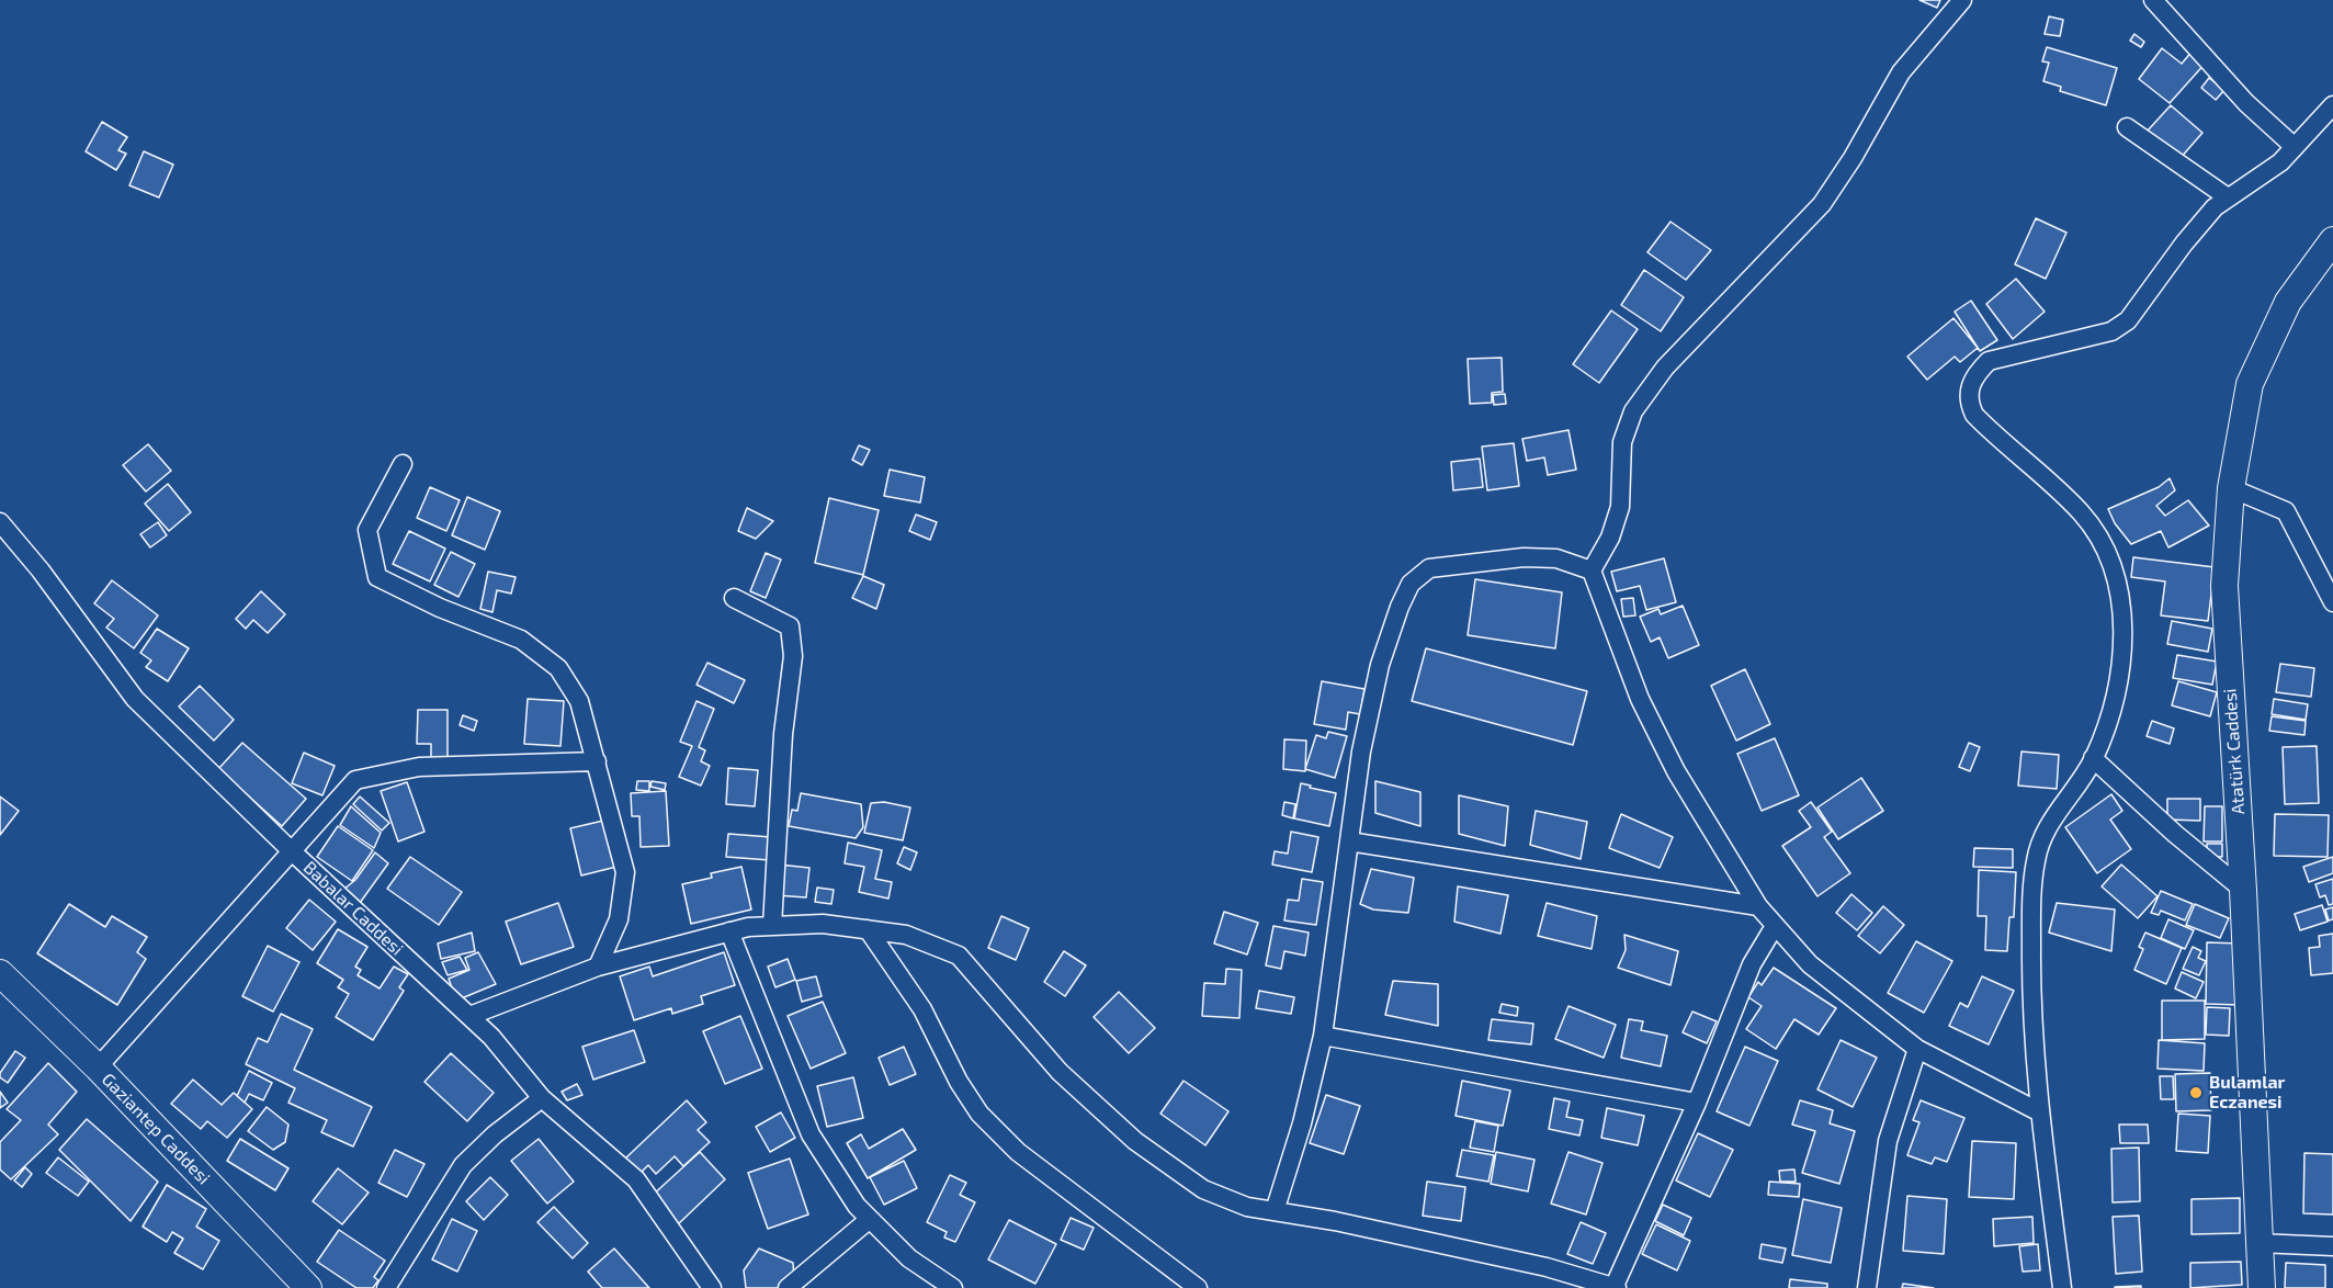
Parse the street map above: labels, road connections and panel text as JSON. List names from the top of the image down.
{
  "streets": {
    "main road": ["Atatürk Caddesi", "Gaziantep Caddesi"],
    "street": ["Babalar Caddesi"]
  },
  "places": ["Bulamlar Eczanesi"]
}
